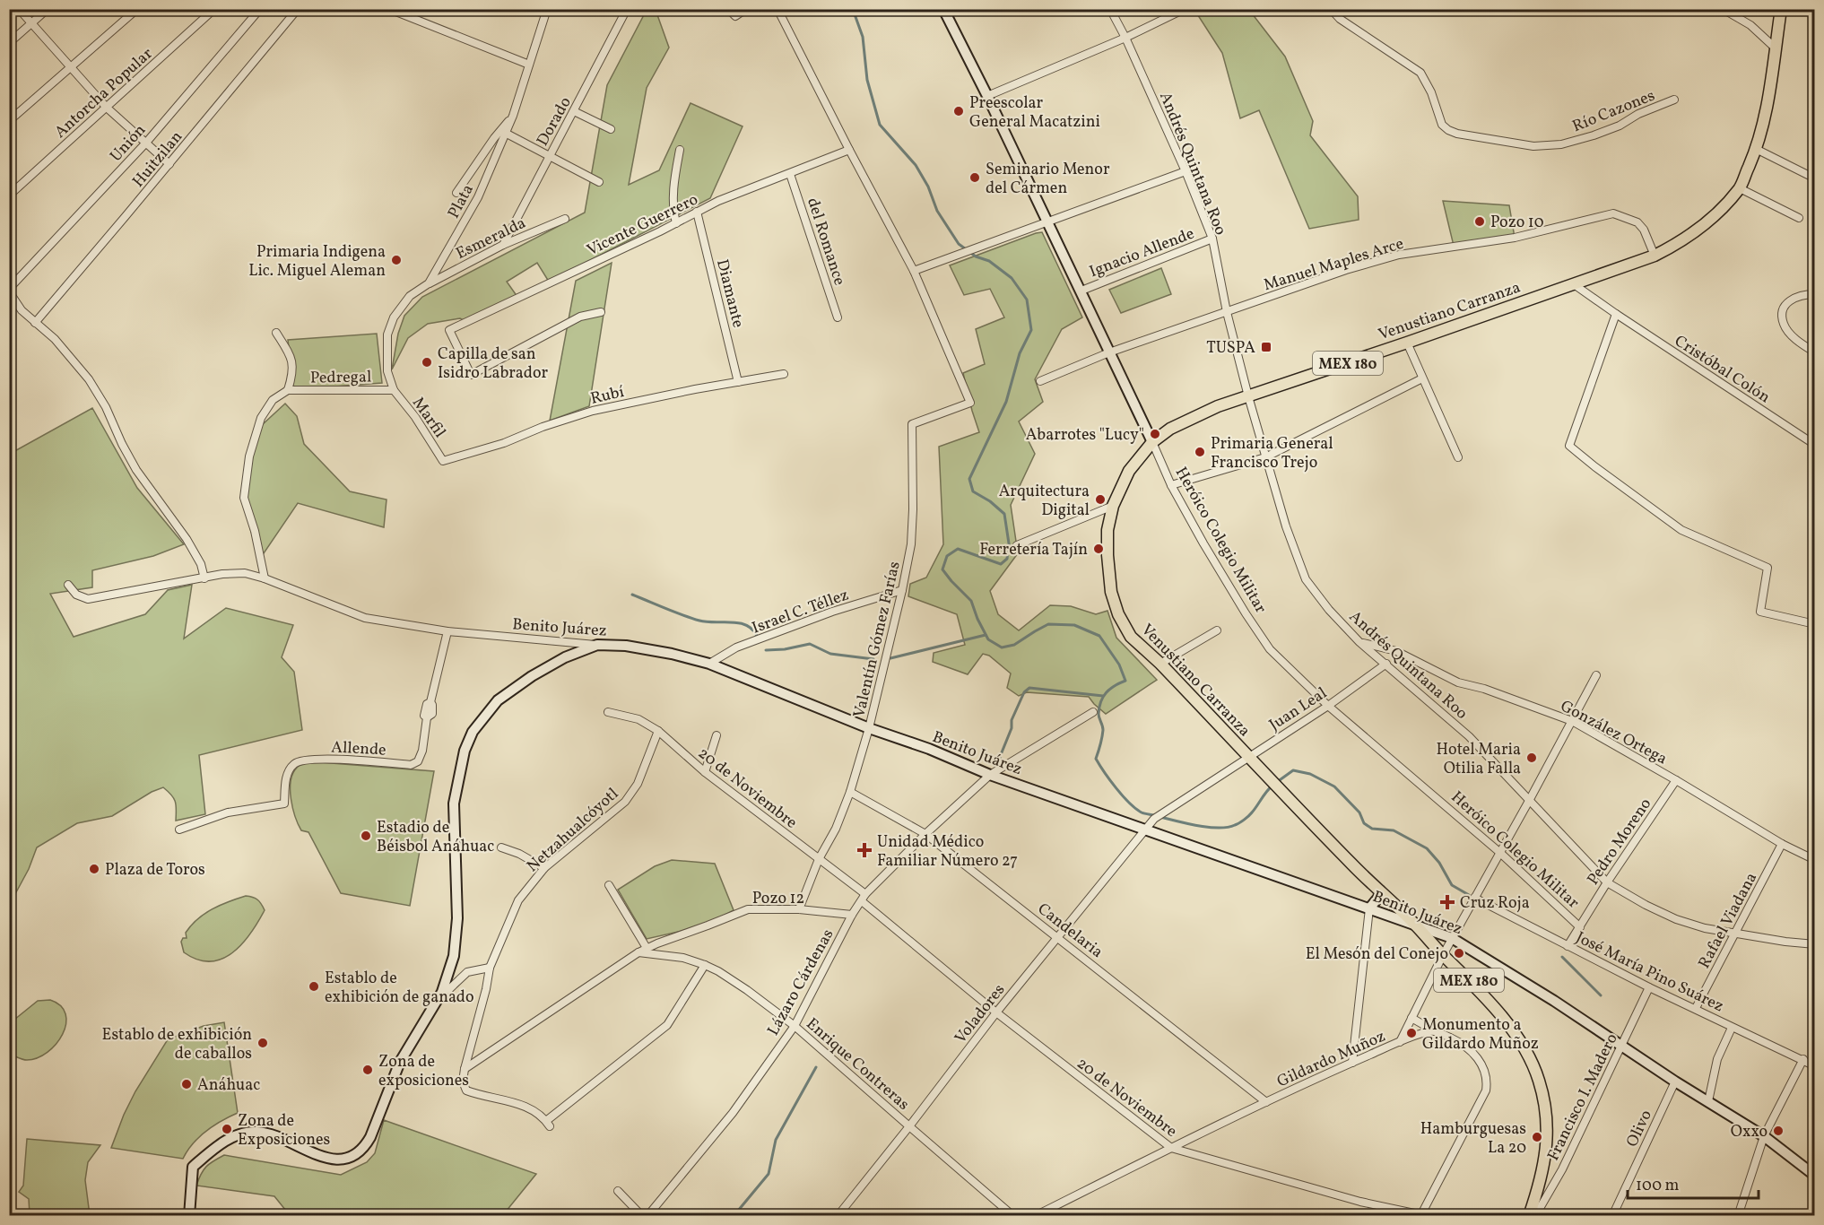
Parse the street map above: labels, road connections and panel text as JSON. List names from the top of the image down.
{
  "streets": {
    "main road": ["Venustiano Carranza", "MEX 180"],
    "street": [
      "Antorcha Popular",
      "Río Cazones",
      "Dorado",
      "Unión",
      "Huitzilan",
      "Andrés Quintana Roo",
      "Plata",
      "Vicente Guerrero",
      "Esmeralda",
      "del Romance",
      "Ignacio Allende",
      "Manuel Maples Arce",
      "Diamante",
      "Cristóbal Colón",
      "Pedregal",
      "Rubí",
      "Marfil",
      "Heróico Colegio Militar",
      "Israel C. Téllez",
      "Benito Juárez",
      "Valentín Gómez Farías",
      "Juan Leal",
      "González Ortega",
      "Allende",
      "20 de Noviembre",
      "Netzahualcóyotl",
      "Pedro Moreno",
      "Pozo 12",
      "Rafael Viadana",
      "Candelaria",
      "José María Pino Suárez",
      "Lázaro Cárdenas",
      "Voladores",
      "Gildardo Muñoz",
      "Enrique Contreras",
      "Francisco I. Madero",
      "Olivo"
    ]
  },
  "crossings": [
    ["Dorado", "Esmeralda"],
    ["Andrés Quintana Roo", "Ignacio Allende"],
    ["Andrés Quintana Roo", "Manuel Maples Arce"],
    ["Andrés Quintana Roo", "Venustiano Carranza"],
    ["Andrés Quintana Roo", "Juan Leal"],
    ["Andrés Quintana Roo", "González Ortega"],
    ["Andrés Quintana Roo", "Pedro Moreno"],
    ["Andrés Quintana Roo", "Rafael Viadana"],
    ["Plata", "Esmeralda"],
    ["Plata", "Pedregal"],
    ["Plata", "Marfil"],
    ["Vicente Guerrero", "del Romance"],
    ["Vicente Guerrero", "Diamante"],
    ["Ignacio Allende", "Heróico Colegio Militar"],
    ["Manuel Maples Arce", "Venustiano Carranza"],
    ["Manuel Maples Arce", "Heróico Colegio Militar"],
    ["Diamante", "Rubí"],
    ["Venustiano Carranza", "Cristóbal Colón"],
    ["Venustiano Carranza", "Heróico Colegio Militar"],
    ["Venustiano Carranza", "Benito Juárez"],
    ["Venustiano Carranza", "Juan Leal"],
    ["Pedregal", "Marfil"],
    ["Rubí", "Marfil"],
    ["Heróico Colegio Militar", "Juan Leal"],
    ["Heróico Colegio Militar", "Pedro Moreno"],
    ["Israel C. Téllez", "Benito Juárez"],
    ["Israel C. Téllez", "Valentín Gómez Farías"],
    ["Benito Juárez", "Valentín Gómez Farías"],
    ["Benito Juárez", "Juan Leal"],
    ["Benito Juárez", "Allende"],
    ["Benito Juárez", "Lázaro Cárdenas"],
    ["Benito Juárez", "Voladores"],
    ["Benito Juárez", "Francisco I. Madero"],
    ["Benito Juárez", "Olivo"],
    ["Valentín Gómez Farías", "20 de Noviembre"],
    ["Valentín Gómez Farías", "Pozo 12"],
    ["Valentín Gómez Farías", "Candelaria"],
    ["Juan Leal", "Voladores"],
    ["González Ortega", "Pedro Moreno"],
    ["González Ortega", "Rafael Viadana"],
    ["20 de Noviembre", "Netzahualcóyotl"],
    ["20 de Noviembre", "Lázaro Cárdenas"],
    ["20 de Noviembre", "Voladores"],
    ["20 de Noviembre", "Gildardo Muñoz"],
    ["Netzahualcóyotl", "Pozo 12"],
    ["Pedro Moreno", "José María Pino Suárez"],
    ["Pozo 12", "Lázaro Cárdenas"],
    ["Pozo 12", "Enrique Contreras"],
    ["Rafael Viadana", "José María Pino Suárez"],
    ["Candelaria", "Lázaro Cárdenas"],
    ["Candelaria", "Voladores"],
    ["Candelaria", "Gildardo Muñoz"],
    ["José María Pino Suárez", "Francisco I. Madero"],
    ["Lázaro Cárdenas", "Enrique Contreras"],
    ["Voladores", "Enrique Contreras"]
  ],
  "places": {
    "other": [
      "Preescolar General Macatzini",
      "Seminario Menor del Cármen",
      "Pozo 10",
      "Primaria Indigena Lic. Miguel Aleman",
      "Capilla de san Isidro Labrador",
      "Abarrotes \"Lucy\"",
      "Primaria General Francisco Trejo",
      "Arquitectura Digital",
      "Ferretería Tajín",
      "Hotel Maria Otilia Falla",
      "Estadio de Béisbol Anáhuac",
      "Plaza de Toros",
      "El Mesón del Conejo",
      "Establo de exhibición de ganado",
      "Monumento a Gildardo Muñoz",
      "Establo de exhibición de caballos",
      "Zona de exposiciones",
      "Anáhuac",
      "Zona de Exposiciones",
      "Oxxo",
      "Hamburguesas La 20"
    ],
    "transit": ["TUSPA"],
    "health": ["Unidad Médico Familiar Número 27", "Cruz Roja"]
  },
  "scale_bar": "100 m"
}
